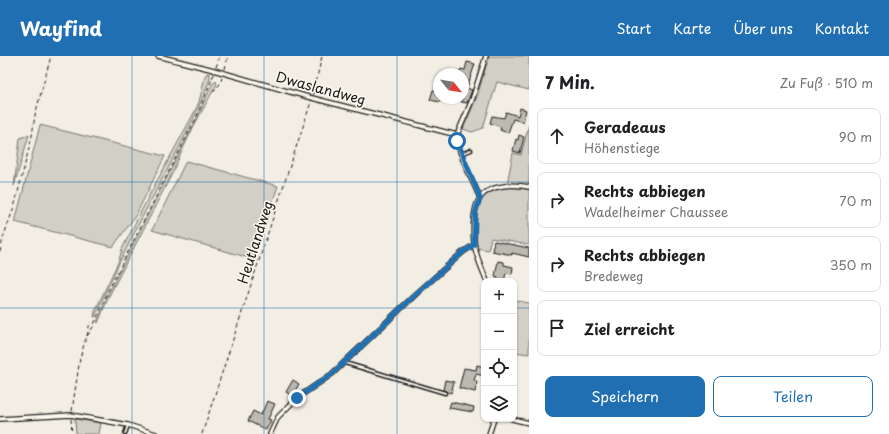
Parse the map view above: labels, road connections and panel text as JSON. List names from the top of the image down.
{
  "streets": {
    "street": ["Dwaslandweg"],
    "path": ["Heutlandweg"]
  },
  "crossings": [
    ["Dwaslandweg", "Heutlandweg"]
  ],
  "north": "bottom right",
  "page": {
    "header": "Wayfind",
    "nav": [
      "Start",
      "Karte",
      "Über uns",
      "Kontakt"
    ],
    "heading": ["7 Min.", "Zu Fuß · 510 m"],
    "list": [
      ["Geradeaus", "Höhenstiege", "90 m"],
      ["Rechts abbiegen", "Wadelheimer Chaussee", "70 m"],
      ["Rechts abbiegen", "Bredeweg", "350 m"],
      "Ziel erreicht"
    ],
    "map_buttons": ["+", "−"],
    "buttons": ["Speichern", "Teilen"]
  }
}
